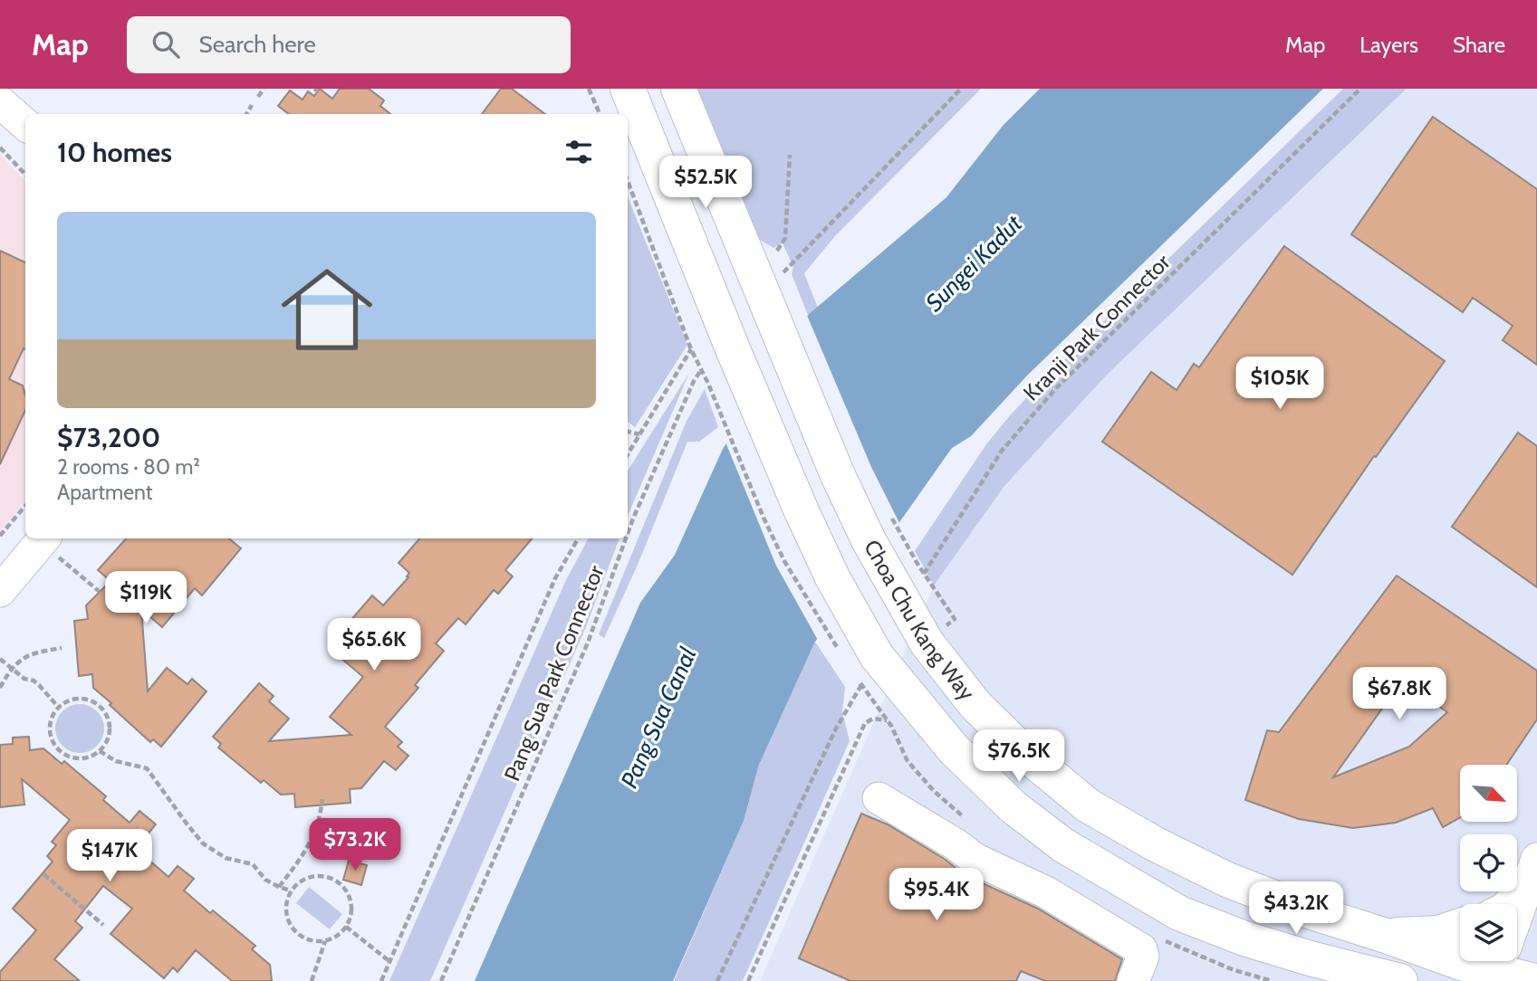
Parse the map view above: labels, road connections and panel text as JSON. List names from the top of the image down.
{
  "streets": {
    "main road": ["Choa Chu Kang Way"],
    "path": ["Kranji Park Connector", "Pang Sua Park Connector"]
  },
  "crossings": [
    ["Kranji Park Connector", "Choa Chu Kang Way"]
  ],
  "water": ["Sungei Kadut", "Pang Sua Canal"],
  "north": "bottom right",
  "page": {
    "header": "Map",
    "search": "Search here",
    "nav": ["Map", "Layers", "Share"],
    "heading": "10 homes",
    "price": [
      "$52.5K",
      "$105K",
      "$119K",
      "$65.6K",
      "$67.8K",
      "$76.5K",
      "$73.2K",
      "$147K",
      "$95.4K",
      "$43.2K"
    ],
    "list": [
      {
        "name": "$73,200",
        "note": "2 rooms · 80 m² · Apartment"
      }
    ]
  }
}
